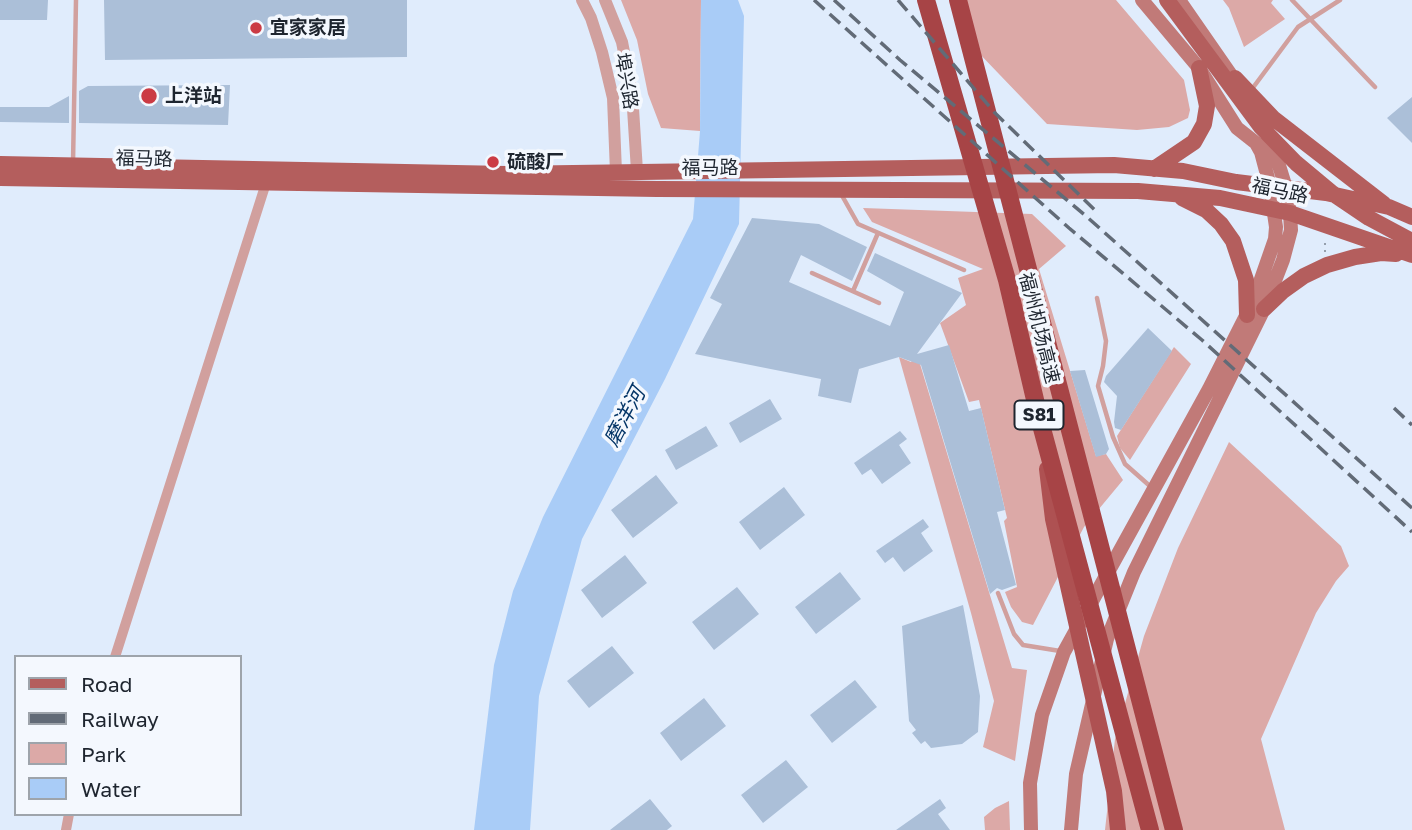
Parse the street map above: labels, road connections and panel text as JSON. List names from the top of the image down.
{
  "streets": {
    "highway": ["福州机场高速", "S81"],
    "main road": ["福马路"],
    "street": ["埠兴路"]
  },
  "crossings": [
    ["埠兴路", "福马路"]
  ],
  "water": ["磨洋河"],
  "places": ["宜家家居", "上洋站", "硫酸厂"],
  "legend": [
    "Road",
    "Railway",
    "Park",
    "Water"
  ]
}
